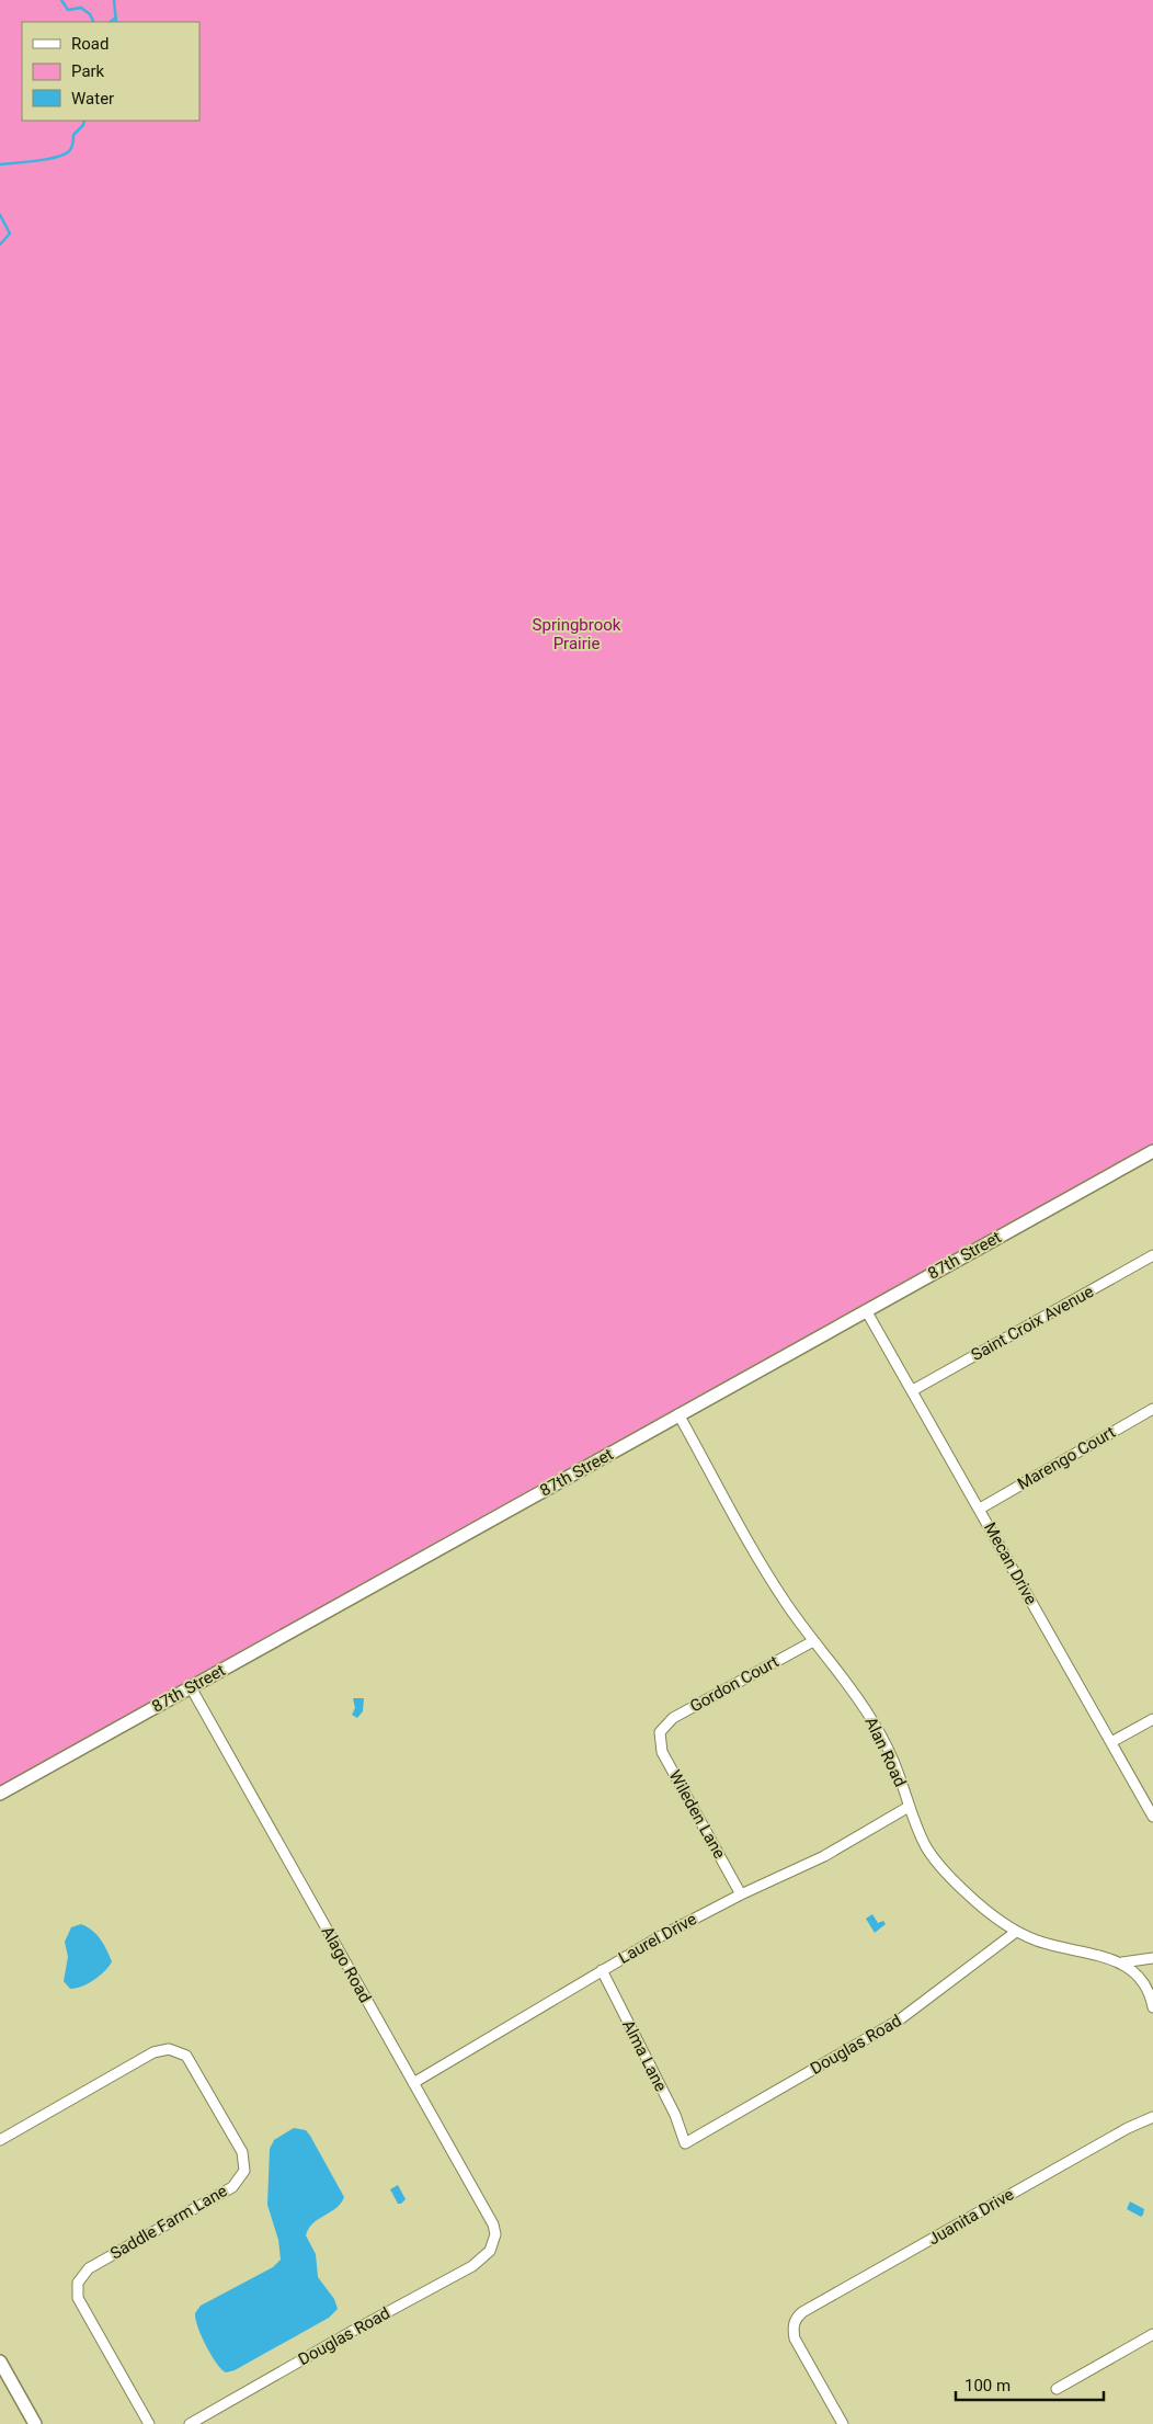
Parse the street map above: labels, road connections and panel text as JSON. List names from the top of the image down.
{
  "streets": {
    "street": [
      "87th Street",
      "Saint Croix Avenue",
      "Marengo Court",
      "Mecan Drive",
      "Gordon Court",
      "Alan Road",
      "Wileden Lane",
      "Laurel Drive",
      "Alago Road",
      "Douglas Road",
      "Alma Lane",
      "Juanita Drive",
      "Saddle Farm Lane"
    ]
  },
  "crossings": [
    ["87th Street", "Mecan Drive"],
    ["87th Street", "Alan Road"],
    ["87th Street", "Alago Road"],
    ["Saint Croix Avenue", "Mecan Drive"],
    ["Marengo Court", "Mecan Drive"],
    ["Gordon Court", "Alan Road"],
    ["Gordon Court", "Wileden Lane"],
    ["Alan Road", "Laurel Drive"],
    ["Alan Road", "Douglas Road"],
    ["Wileden Lane", "Laurel Drive"],
    ["Laurel Drive", "Alago Road"],
    ["Laurel Drive", "Alma Lane"],
    ["Alago Road", "Douglas Road"],
    ["Douglas Road", "Alma Lane"]
  ],
  "parks": ["Springbrook Prairie"],
  "legend": ["Road", "Park", "Water"],
  "scale_bar": "100 m"
}
